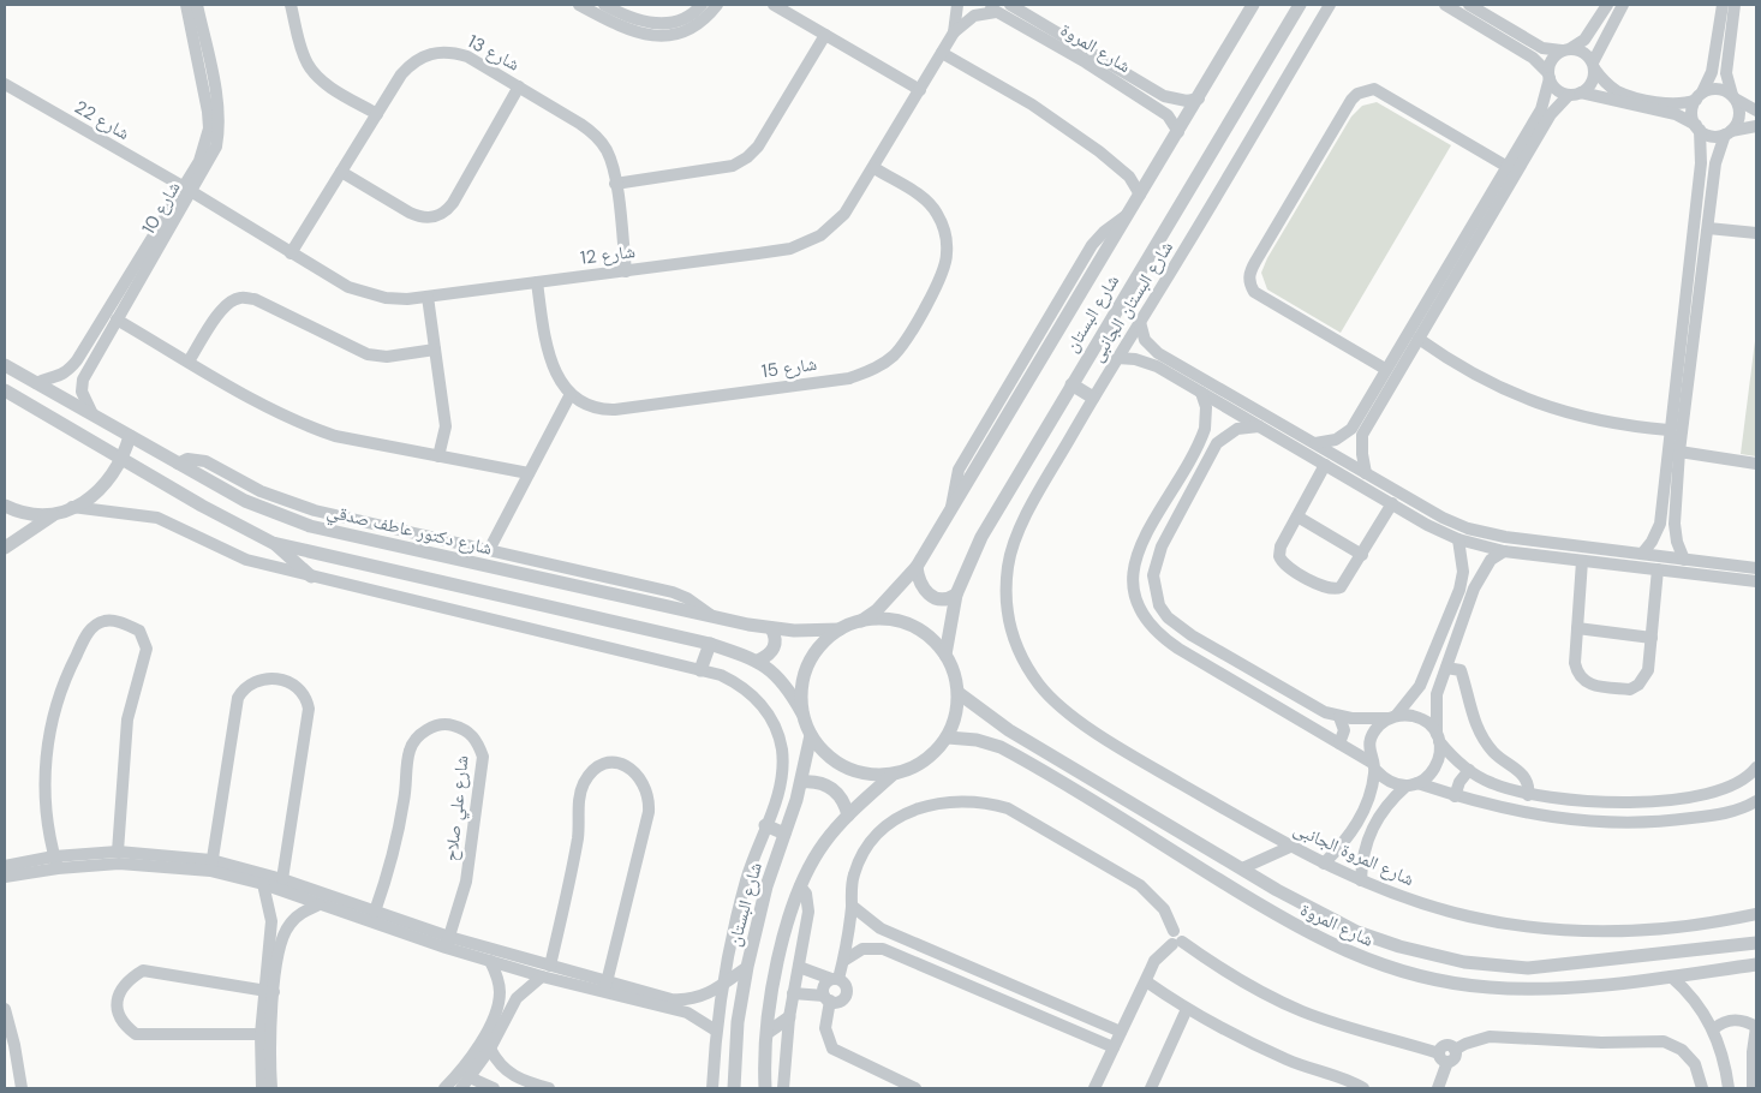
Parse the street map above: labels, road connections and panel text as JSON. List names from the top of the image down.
{
  "streets": {
    "street": [
      "شارع المروة",
      "شارع 13",
      "شارع 22",
      "شارع 10",
      "شارع 12",
      "شارع البستان الجانبى",
      "شارع البستان",
      "شارع 15",
      "شارع دكتور عاطف صدقي",
      "شارع علي صلاح",
      "شارع المروة الجانبى"
    ]
  },
  "crossings": [
    ["شارع المروة", "شارع 12"],
    ["شارع المروة", "شارع البستان"],
    ["شارع المروة", "شارع دكتور عاطف صدقي"],
    ["شارع 13", "شارع 12"],
    ["شارع 22", "شارع 10"],
    ["شارع 22", "شارع 12"],
    ["شارع 10", "شارع 12"],
    ["شارع 10", "شارع دكتور عاطف صدقي"],
    ["شارع 12", "شارع 15"],
    ["شارع البستان الجانبى", "شارع المروة الجانبى"],
    ["شارع البستان", "شارع دكتور عاطف صدقي"]
  ]
}
